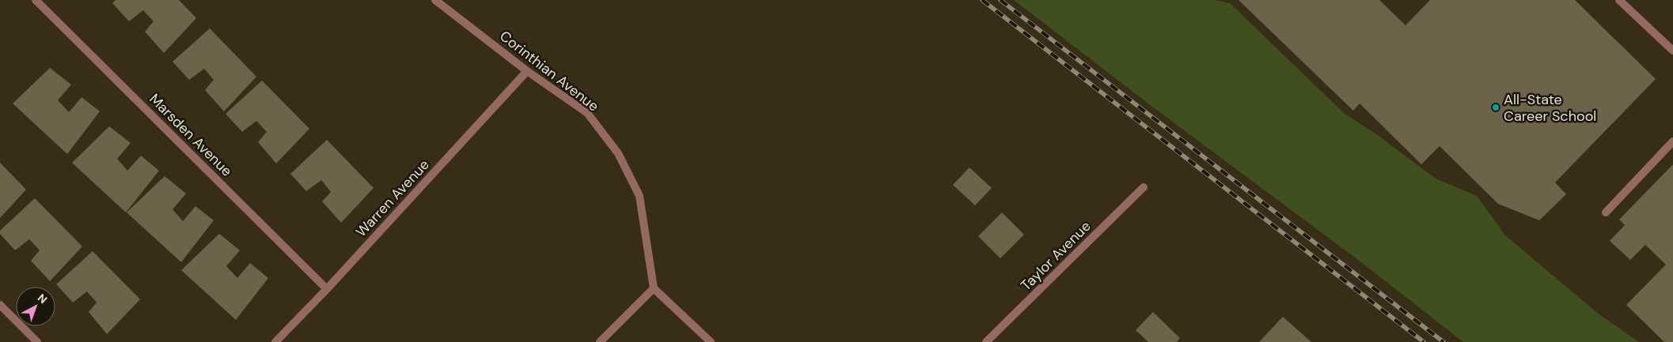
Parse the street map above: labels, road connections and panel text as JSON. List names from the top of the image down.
{
  "streets": {
    "street": [
      "Corinthian Avenue",
      "Marsden Avenue",
      "Warren Avenue",
      "Taylor Avenue"
    ]
  },
  "crossings": [
    ["Corinthian Avenue", "Warren Avenue"],
    ["Marsden Avenue", "Warren Avenue"]
  ],
  "places": ["All-State Career School"],
  "north": "top right"
}
